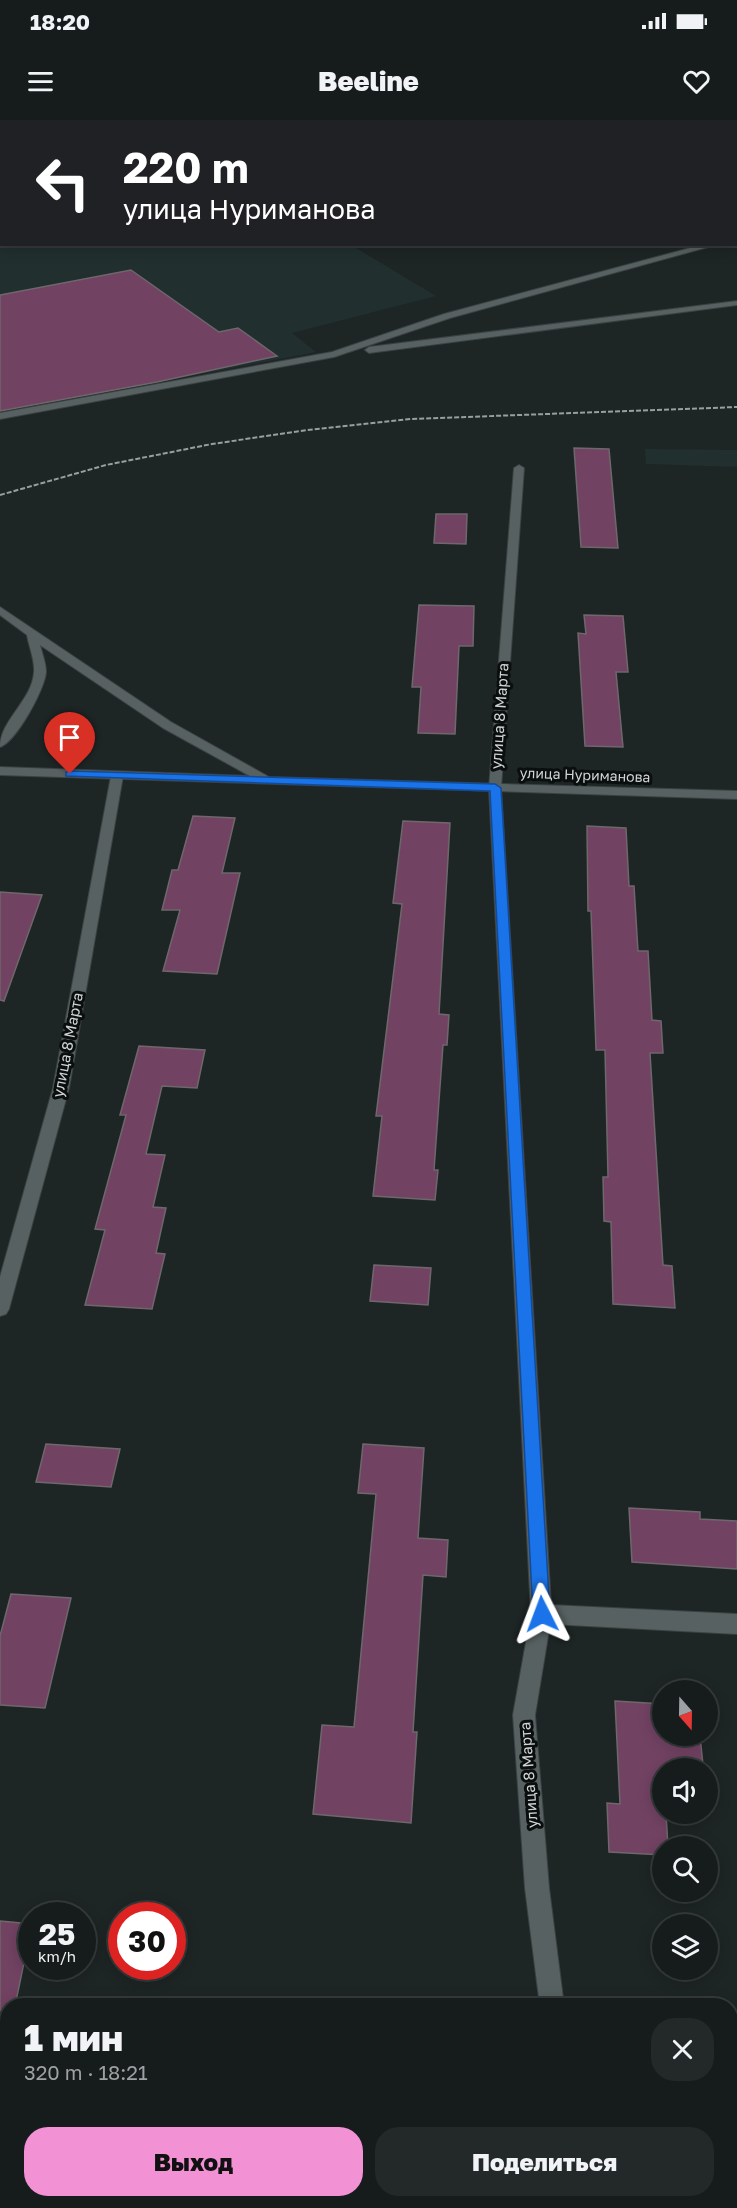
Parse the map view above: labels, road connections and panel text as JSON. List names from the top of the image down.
{
  "streets": {
    "street": ["улица 8 Марта", "улица Нуриманова"]
  },
  "crossings": [
    ["улица 8 Марта", "улица Нуриманова"]
  ],
  "north": "bottom",
  "page": {
    "status": "18:20",
    "header": "Beeline",
    "turn": ["220 m", "улица Нуриманова"],
    "speed": "25 km/h",
    "limit": "30",
    "heading": ["1 мин", "320 m · 18:21"],
    "buttons": ["Выход", "Поделиться"]
  }
}
